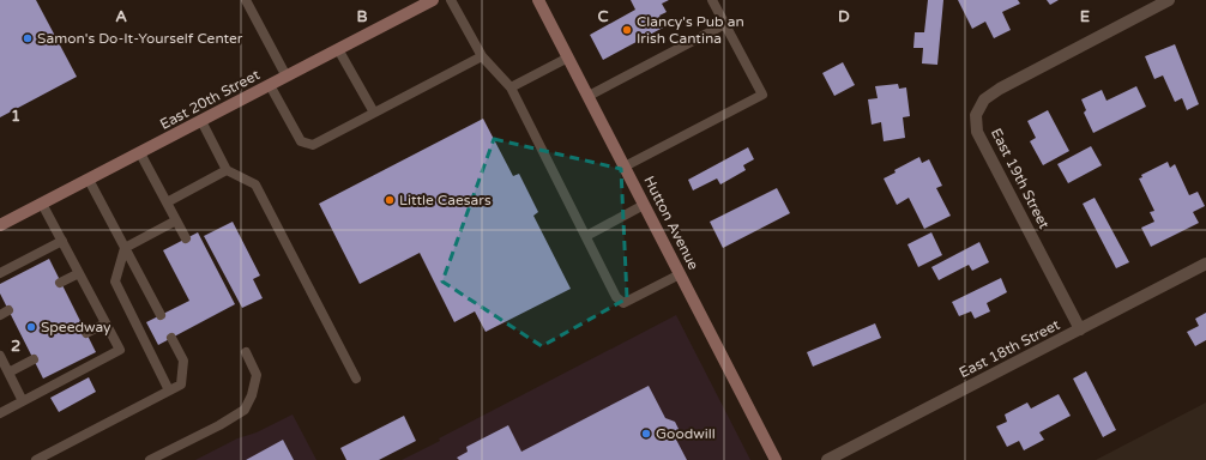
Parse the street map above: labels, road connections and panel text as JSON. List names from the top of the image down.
{
  "streets": {
    "main road": ["East 20th Street", "Hutton Avenue"],
    "street": ["East 19th Street", "East 18th Street"]
  },
  "crossings": [
    ["East 19th Street", "East 18th Street"]
  ],
  "places": [
    "Clancy's Pub an Irish Cantina",
    "Samon's Do-It-Yourself Center",
    "Little Caesars",
    "Speedway",
    "Goodwill"
  ],
  "grid": {
    "columns": [
      "A",
      "B",
      "C",
      "D",
      "E"
    ],
    "rows": ["1", "2"]
  }
}
